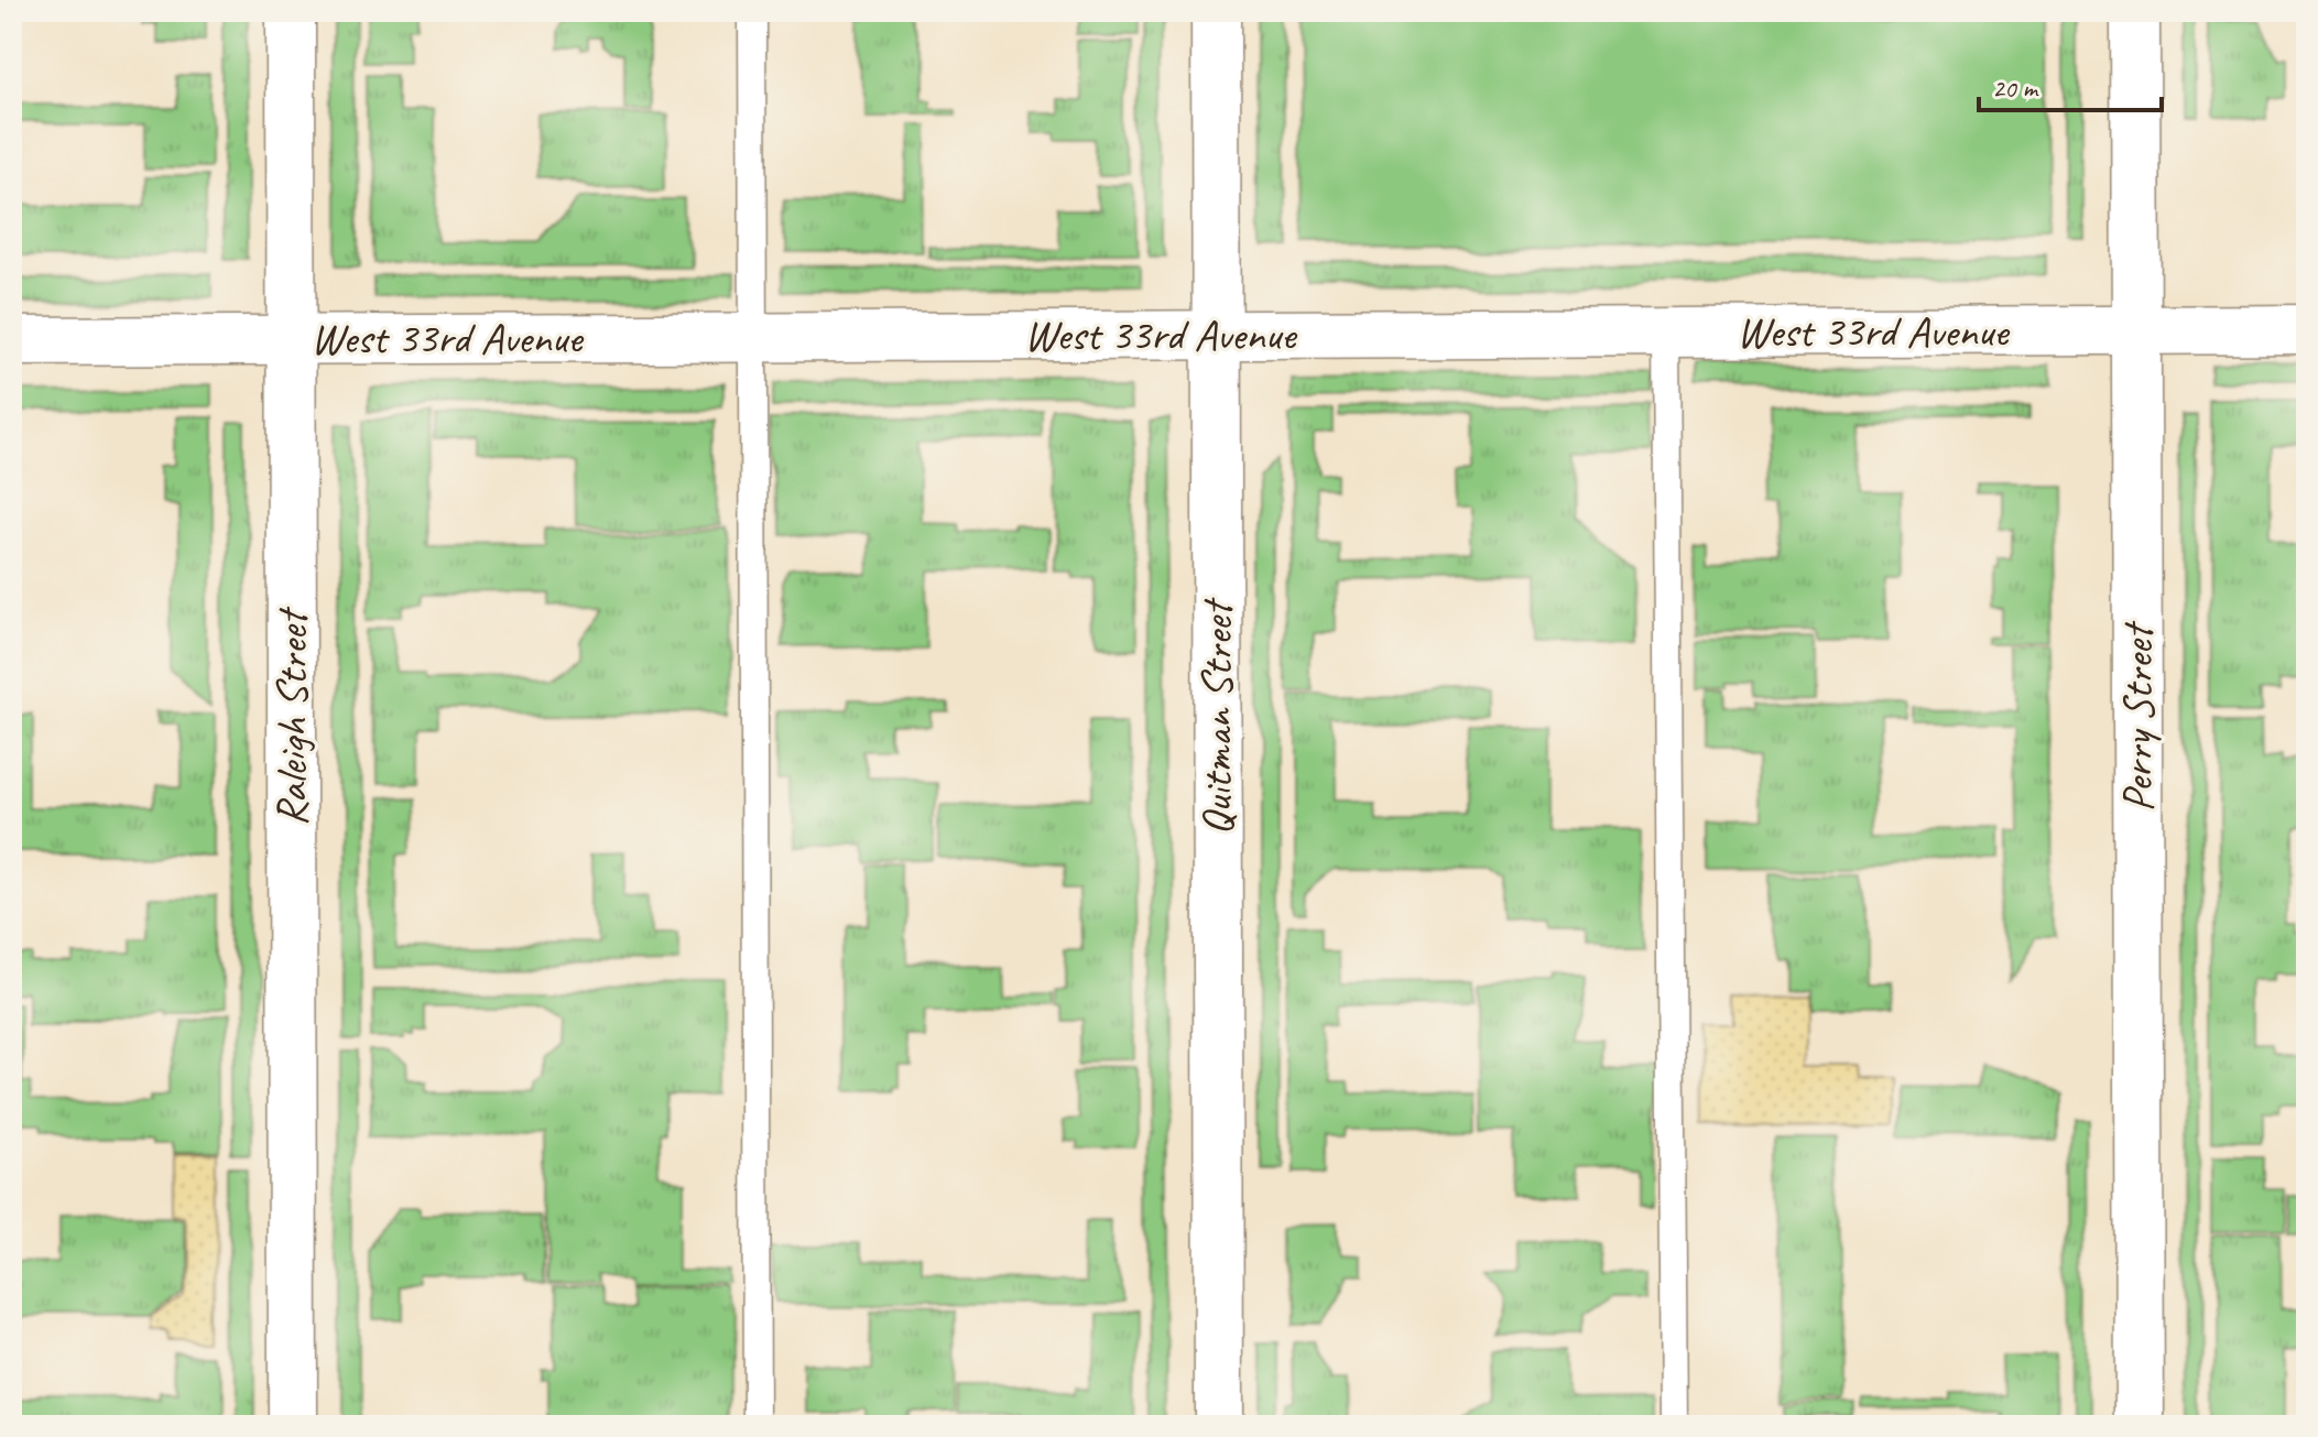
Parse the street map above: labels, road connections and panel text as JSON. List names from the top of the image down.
{
  "streets": {
    "street": [
      "West 33rd Avenue",
      "Raleigh Street",
      "Quitman Street",
      "Perry Street"
    ]
  },
  "crossings": [
    ["West 33rd Avenue", "Raleigh Street"],
    ["West 33rd Avenue", "Quitman Street"],
    ["West 33rd Avenue", "Perry Street"]
  ],
  "scale_bar": "20 m"
}
